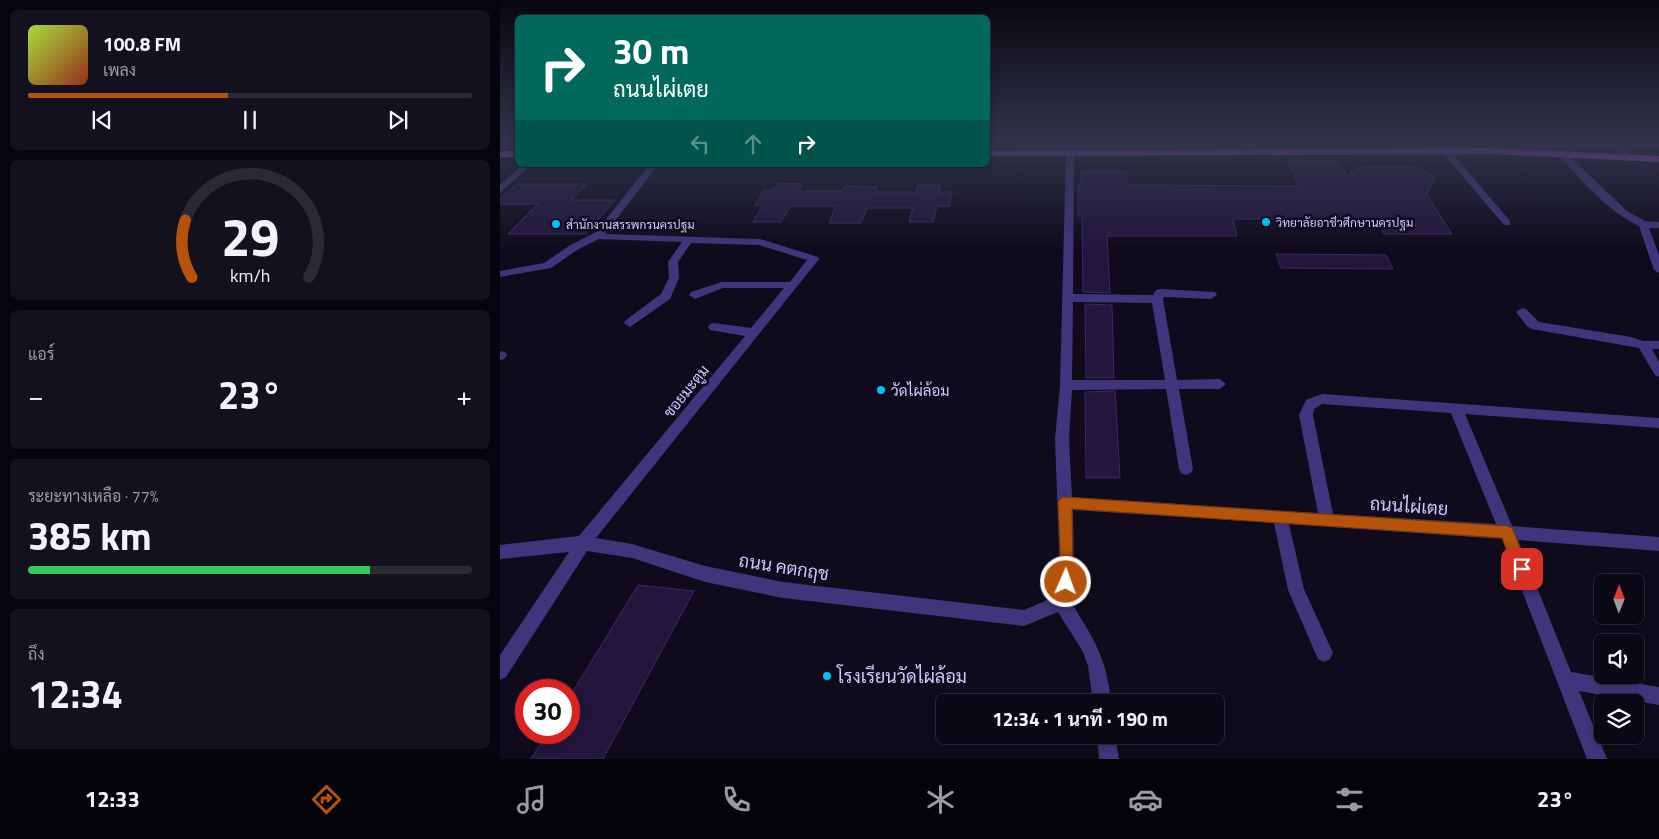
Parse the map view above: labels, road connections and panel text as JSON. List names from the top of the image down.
{
  "streets": {
    "street": ["ซอยมะตูม", "ถนนไผ่เตย", "ถนน คตกฤช"]
  },
  "crossings": [
    ["ซอยมะตูม", "ถนน คตกฤช"]
  ],
  "places": [
    "วิทยาลัยอาชีวศึกษานครปฐม",
    "สำนักงานสรรพกรนครปฐม",
    "วัดไผ่ล้อม",
    "โรงเรียนวัดไผ่ล้อม"
  ],
  "north": "top",
  "page": {
    "turn": ["30 m", "ถนนไผ่เตย"],
    "song": ["100.8 FM", "เพลง"],
    "tile": [
      "แอร์",
      ["ระยะทางเหลือ · 77%", "385 km"],
      ["ถึง", "12:34"]
    ],
    "heat": ["−", "23°", "+"],
    "limit": "30",
    "trip": "12:34 · 1 นาที · 190 m",
    "tabs": ["12:33", "23°"],
    "gauge": ["29", "km/h"]
  }
}
